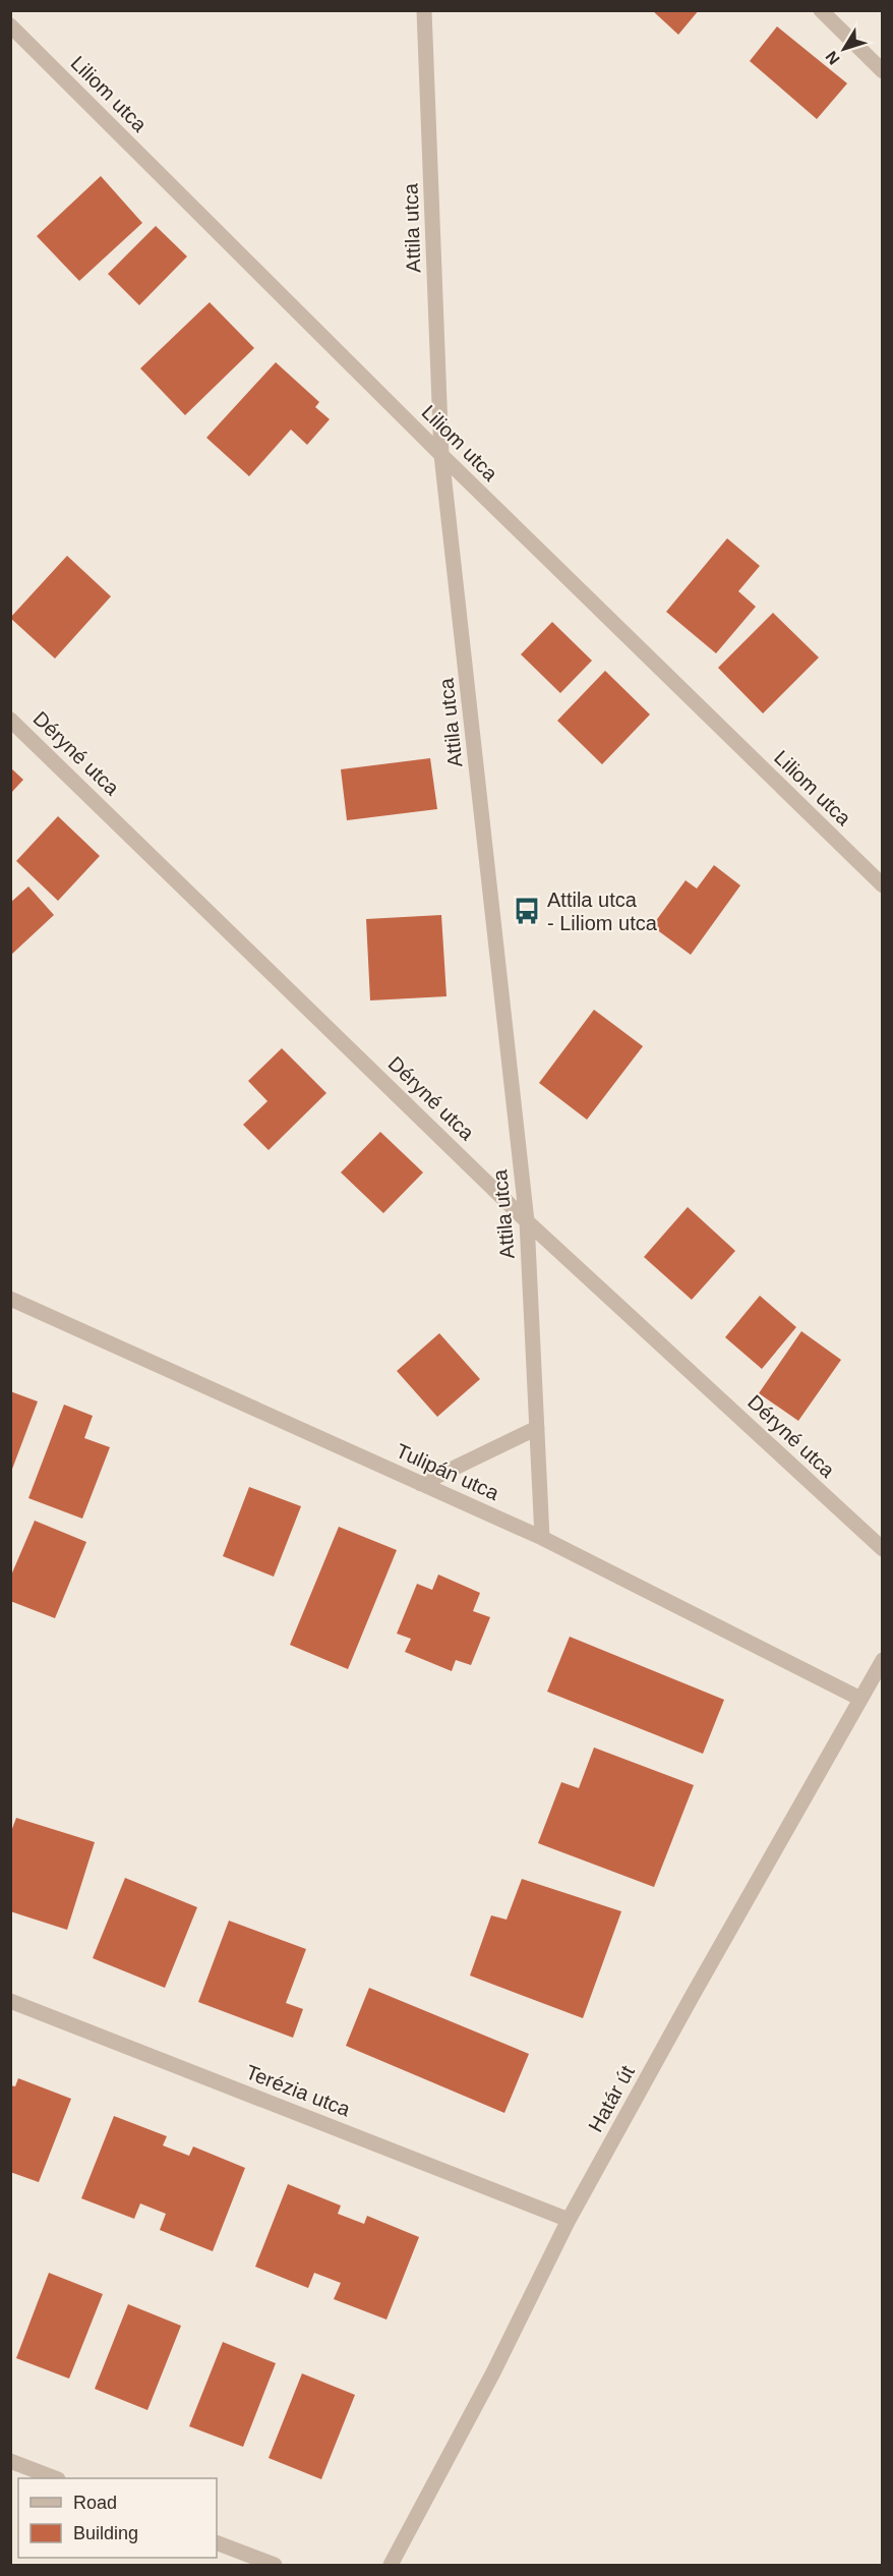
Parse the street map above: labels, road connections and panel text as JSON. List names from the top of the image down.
{
  "streets": {
    "street": [
      "Liliom utca",
      "Attila utca",
      "Déryné utca",
      "Tulipán utca",
      "Terézia utca",
      "Határ út"
    ]
  },
  "crossings": [
    ["Liliom utca", "Attila utca"],
    ["Attila utca", "Déryné utca"],
    ["Attila utca", "Tulipán utca"],
    ["Tulipán utca", "Határ út"],
    ["Terézia utca", "Határ út"]
  ],
  "places": {
    "bus stop": ["Attila utca - Liliom utca"]
  },
  "legend": ["Road", "Building"],
  "north": "bottom left"
}
